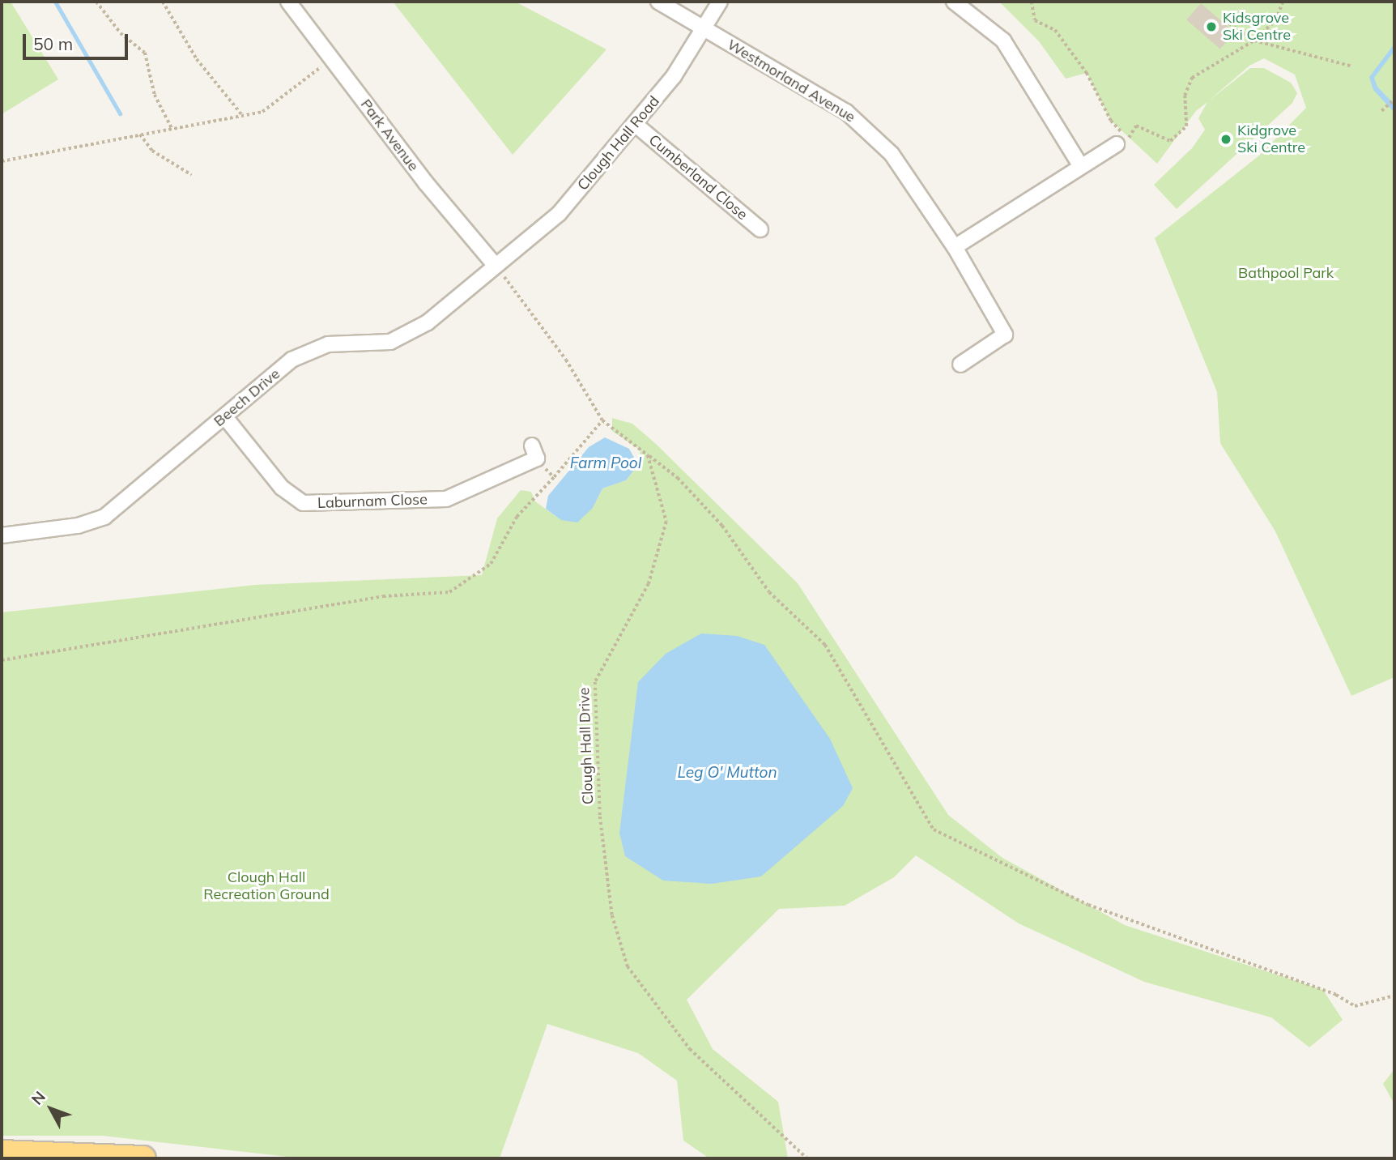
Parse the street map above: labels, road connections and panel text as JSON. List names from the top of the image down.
{
  "streets": {
    "street": [
      "Westmorland Avenue",
      "Park Avenue",
      "Clough Hall Road",
      "Cumberland Close",
      "Beech Drive",
      "Laburnam Close"
    ],
    "path": ["Clough Hall Drive"]
  },
  "crossings": [
    ["Westmorland Avenue", "Clough Hall Road"],
    ["Park Avenue", "Clough Hall Road"],
    ["Park Avenue", "Beech Drive"],
    ["Clough Hall Road", "Cumberland Close"],
    ["Clough Hall Road", "Beech Drive"],
    ["Beech Drive", "Laburnam Close"]
  ],
  "water": ["Farm Pool", "Leg O' Mutton"],
  "parks": ["Bathpool Park", "Clough Hall Recreation Ground"],
  "places": ["Kidsgrove Ski Centre", "Kidgrove Ski Centre"],
  "scale_bar": "50 m",
  "north": "top left"
}
